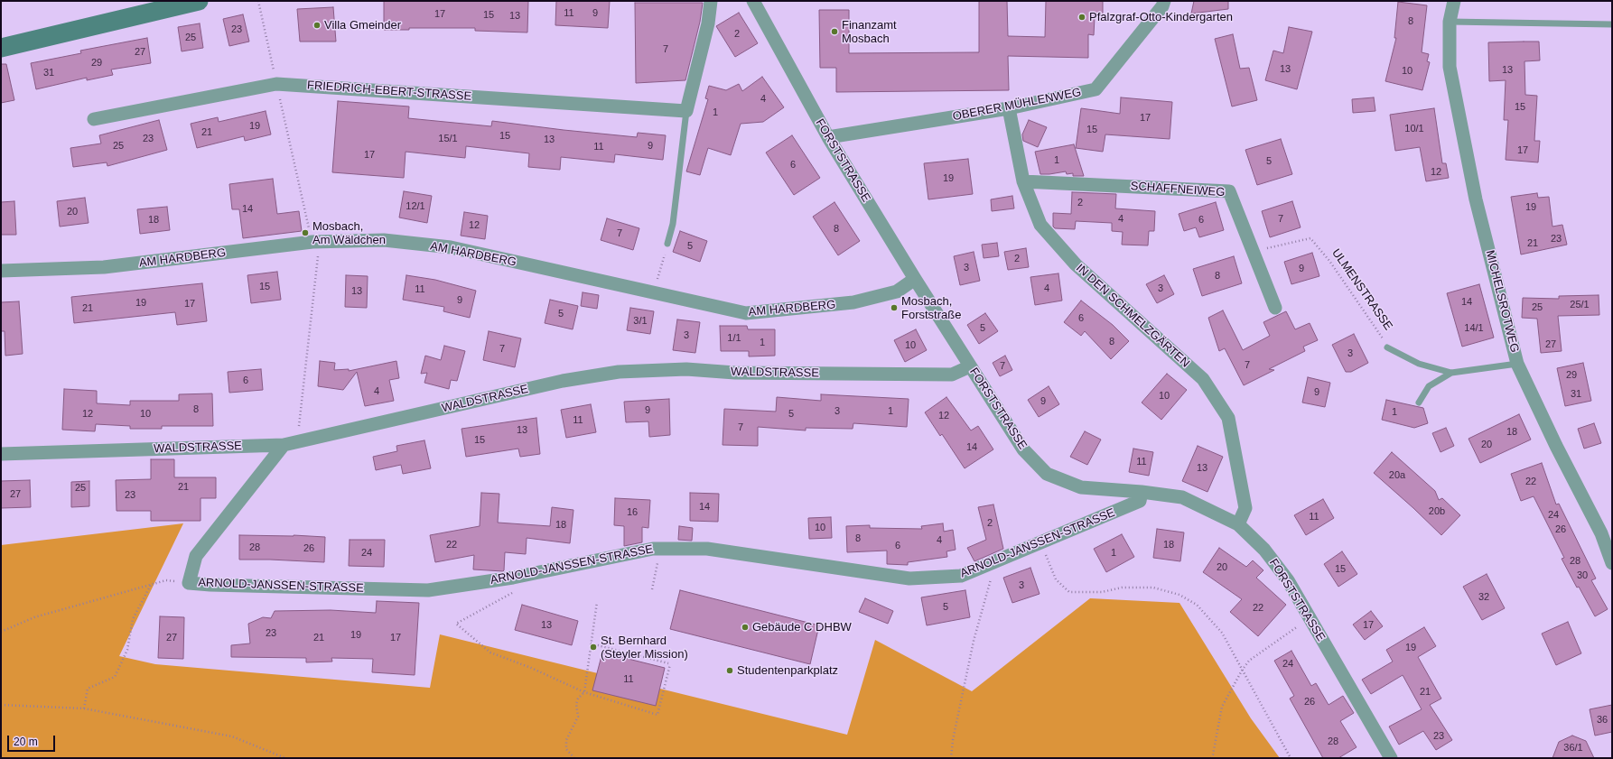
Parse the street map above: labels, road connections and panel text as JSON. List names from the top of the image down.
{
  "streets": {
    "street": [
      "FRIEDRICH-EBERT-STRASSE",
      "OBERER MÜHLENWEG",
      "FORSTSTRASSE",
      "SCHAFFNEIWEG",
      "AM HARDBERG",
      "MICHELSROTWEG",
      "IN DEN SCHMELZGÄRTEN",
      "WALDSTRASSE",
      "ARNOLD-JANSSEN-STRASSE"
    ],
    "lane": ["ULMENSTRASSE"]
  },
  "crossings": [
    ["OBERER MÜHLENWEG", "FORSTSTRASSE"],
    ["OBERER MÜHLENWEG", "IN DEN SCHMELZGÄRTEN"],
    ["FORSTSTRASSE", "AM HARDBERG"],
    ["FORSTSTRASSE", "IN DEN SCHMELZGÄRTEN"],
    ["FORSTSTRASSE", "WALDSTRASSE"],
    ["FORSTSTRASSE", "ARNOLD-JANSSEN-STRASSE"],
    ["SCHAFFNEIWEG", "ULMENSTRASSE"],
    ["SCHAFFNEIWEG", "IN DEN SCHMELZGÄRTEN"],
    ["ULMENSTRASSE", "MICHELSROTWEG"],
    ["WALDSTRASSE", "ARNOLD-JANSSEN-STRASSE"]
  ],
  "places": [
    "Pfalzgraf-Otto-Kindergarten",
    "Villa Gmeinder",
    "Finanzamt Mosbach",
    "Mosbach, Am Wäldchen",
    "Mosbach, Forststraße",
    "Gebäude C DHBW",
    "St. Bernhard (Steyler Mission)",
    "Studentenparkplatz"
  ],
  "house_numbers": [
    "11",
    "9",
    "17",
    "15",
    "13",
    "8",
    "23",
    "2",
    "25",
    "7",
    "27",
    "29",
    "13",
    "13",
    "10",
    "31",
    "4",
    "15",
    "1",
    "17",
    "19",
    "10/1",
    "15",
    "21",
    "15",
    "23",
    "15/1",
    "13",
    "25",
    "9",
    "11",
    "17",
    "17",
    "1",
    "5",
    "6",
    "12",
    "19",
    "2",
    "12/1",
    "19",
    "14",
    "20",
    "4",
    "7",
    "18",
    "6",
    "12",
    "8",
    "7",
    "23",
    "21",
    "5",
    "2",
    "3",
    "9",
    "8",
    "15",
    "4",
    "3",
    "11",
    "13",
    "9",
    "14",
    "19",
    "17",
    "25/1",
    "25",
    "21",
    "5",
    "6",
    "3/1",
    "5",
    "14/1",
    "3",
    "1/1",
    "8",
    "1",
    "27",
    "10",
    "7",
    "3",
    "7",
    "7",
    "29",
    "6",
    "4",
    "9",
    "31",
    "10",
    "9",
    "8",
    "9",
    "3",
    "1",
    "1",
    "12",
    "10",
    "5",
    "12",
    "11",
    "7",
    "13",
    "18",
    "15",
    "20",
    "14",
    "11",
    "13",
    "20a",
    "22",
    "21",
    "25",
    "27",
    "23",
    "14",
    "20b",
    "16",
    "24",
    "11",
    "2",
    "18",
    "10",
    "26",
    "8",
    "4",
    "22",
    "18",
    "6",
    "28",
    "26",
    "24",
    "1",
    "28",
    "20",
    "15",
    "30",
    "3",
    "32",
    "5",
    "22",
    "13",
    "17",
    "23",
    "19",
    "27",
    "21",
    "17",
    "19",
    "24",
    "11",
    "21",
    "26",
    "36",
    "23",
    "28",
    "36/1"
  ],
  "scale_bar": "20 m"
}
